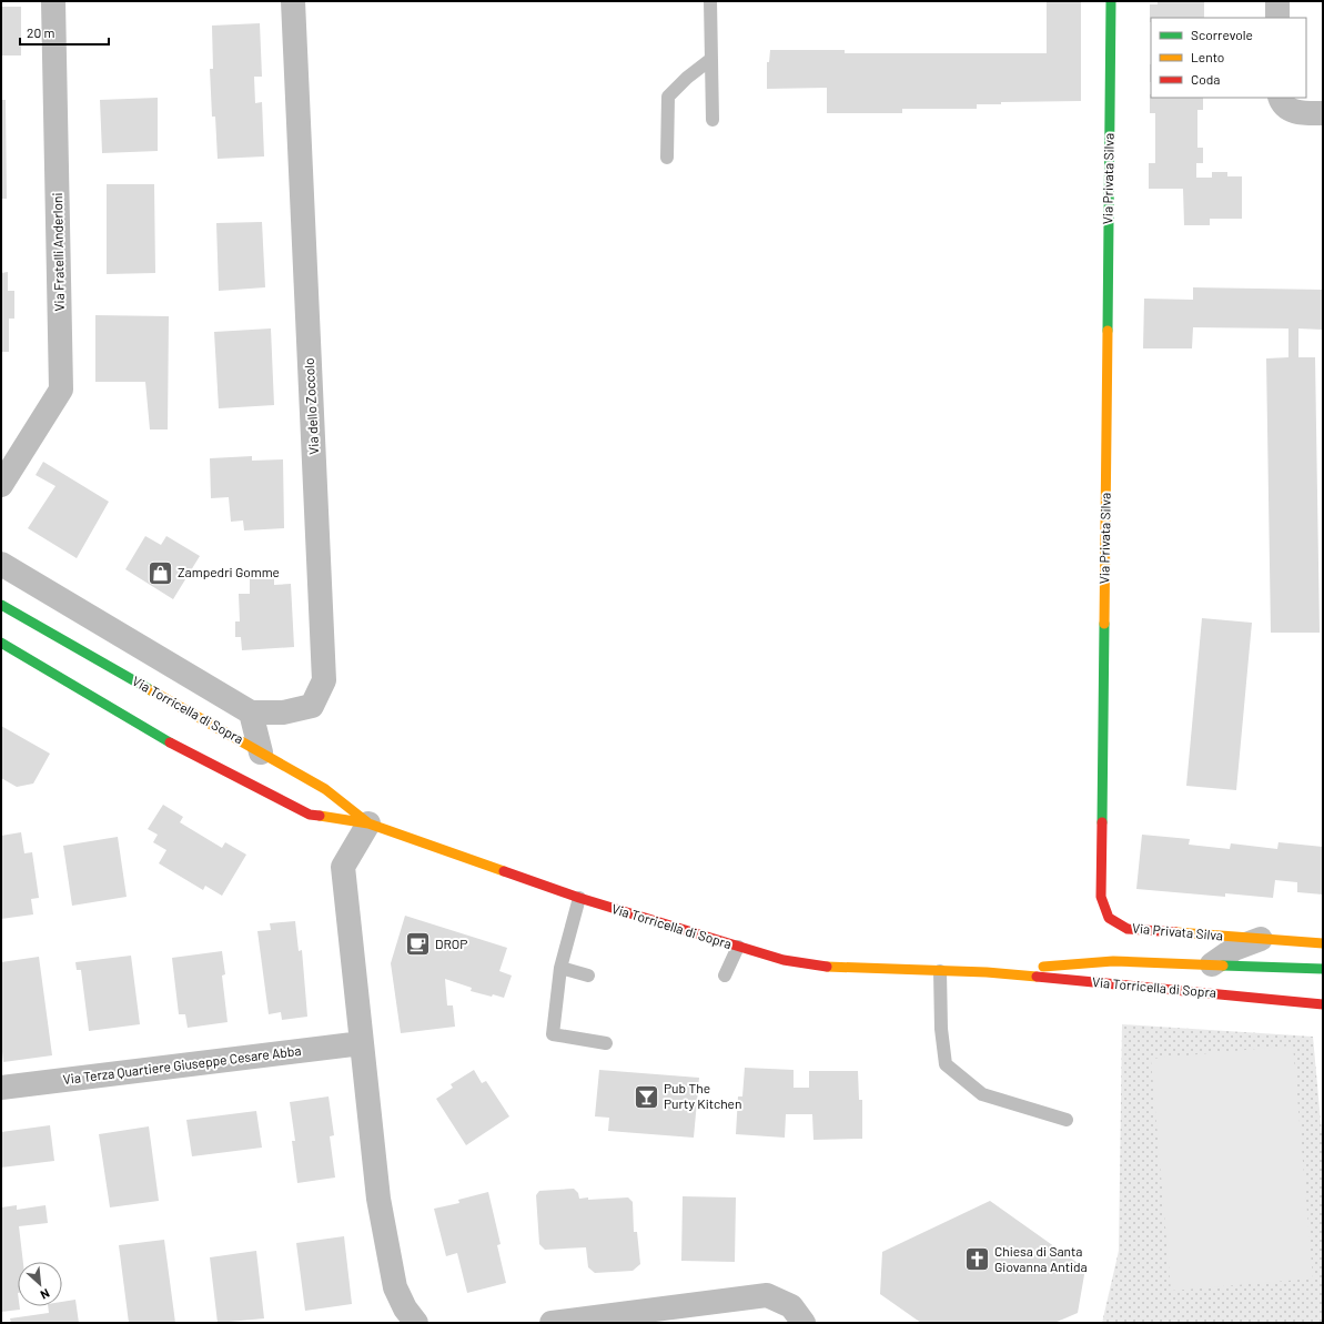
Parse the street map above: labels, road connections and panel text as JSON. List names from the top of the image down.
{
  "streets": {
    "street": [
      "Via Privata Silva",
      "Via Fratelli Anderloni",
      "Via dello Zoccolo",
      "Via Torricella di Sopra",
      "Via Terza Quartiere Giuseppe Cesare Abba"
    ]
  },
  "crossings": [
    ["Via Privata Silva", "Via Torricella di Sopra"]
  ],
  "places": {
    "shop": ["Zampedri Gomme"],
    "cafe": ["DROP"],
    "bar": ["Pub The Purty Kitchen"],
    "church": ["Chiesa di Santa Giovanna Antida"]
  },
  "legend": ["Scorrevole", "Lento", "Coda"],
  "scale_bar": "20 m",
  "north": "bottom right"
}
